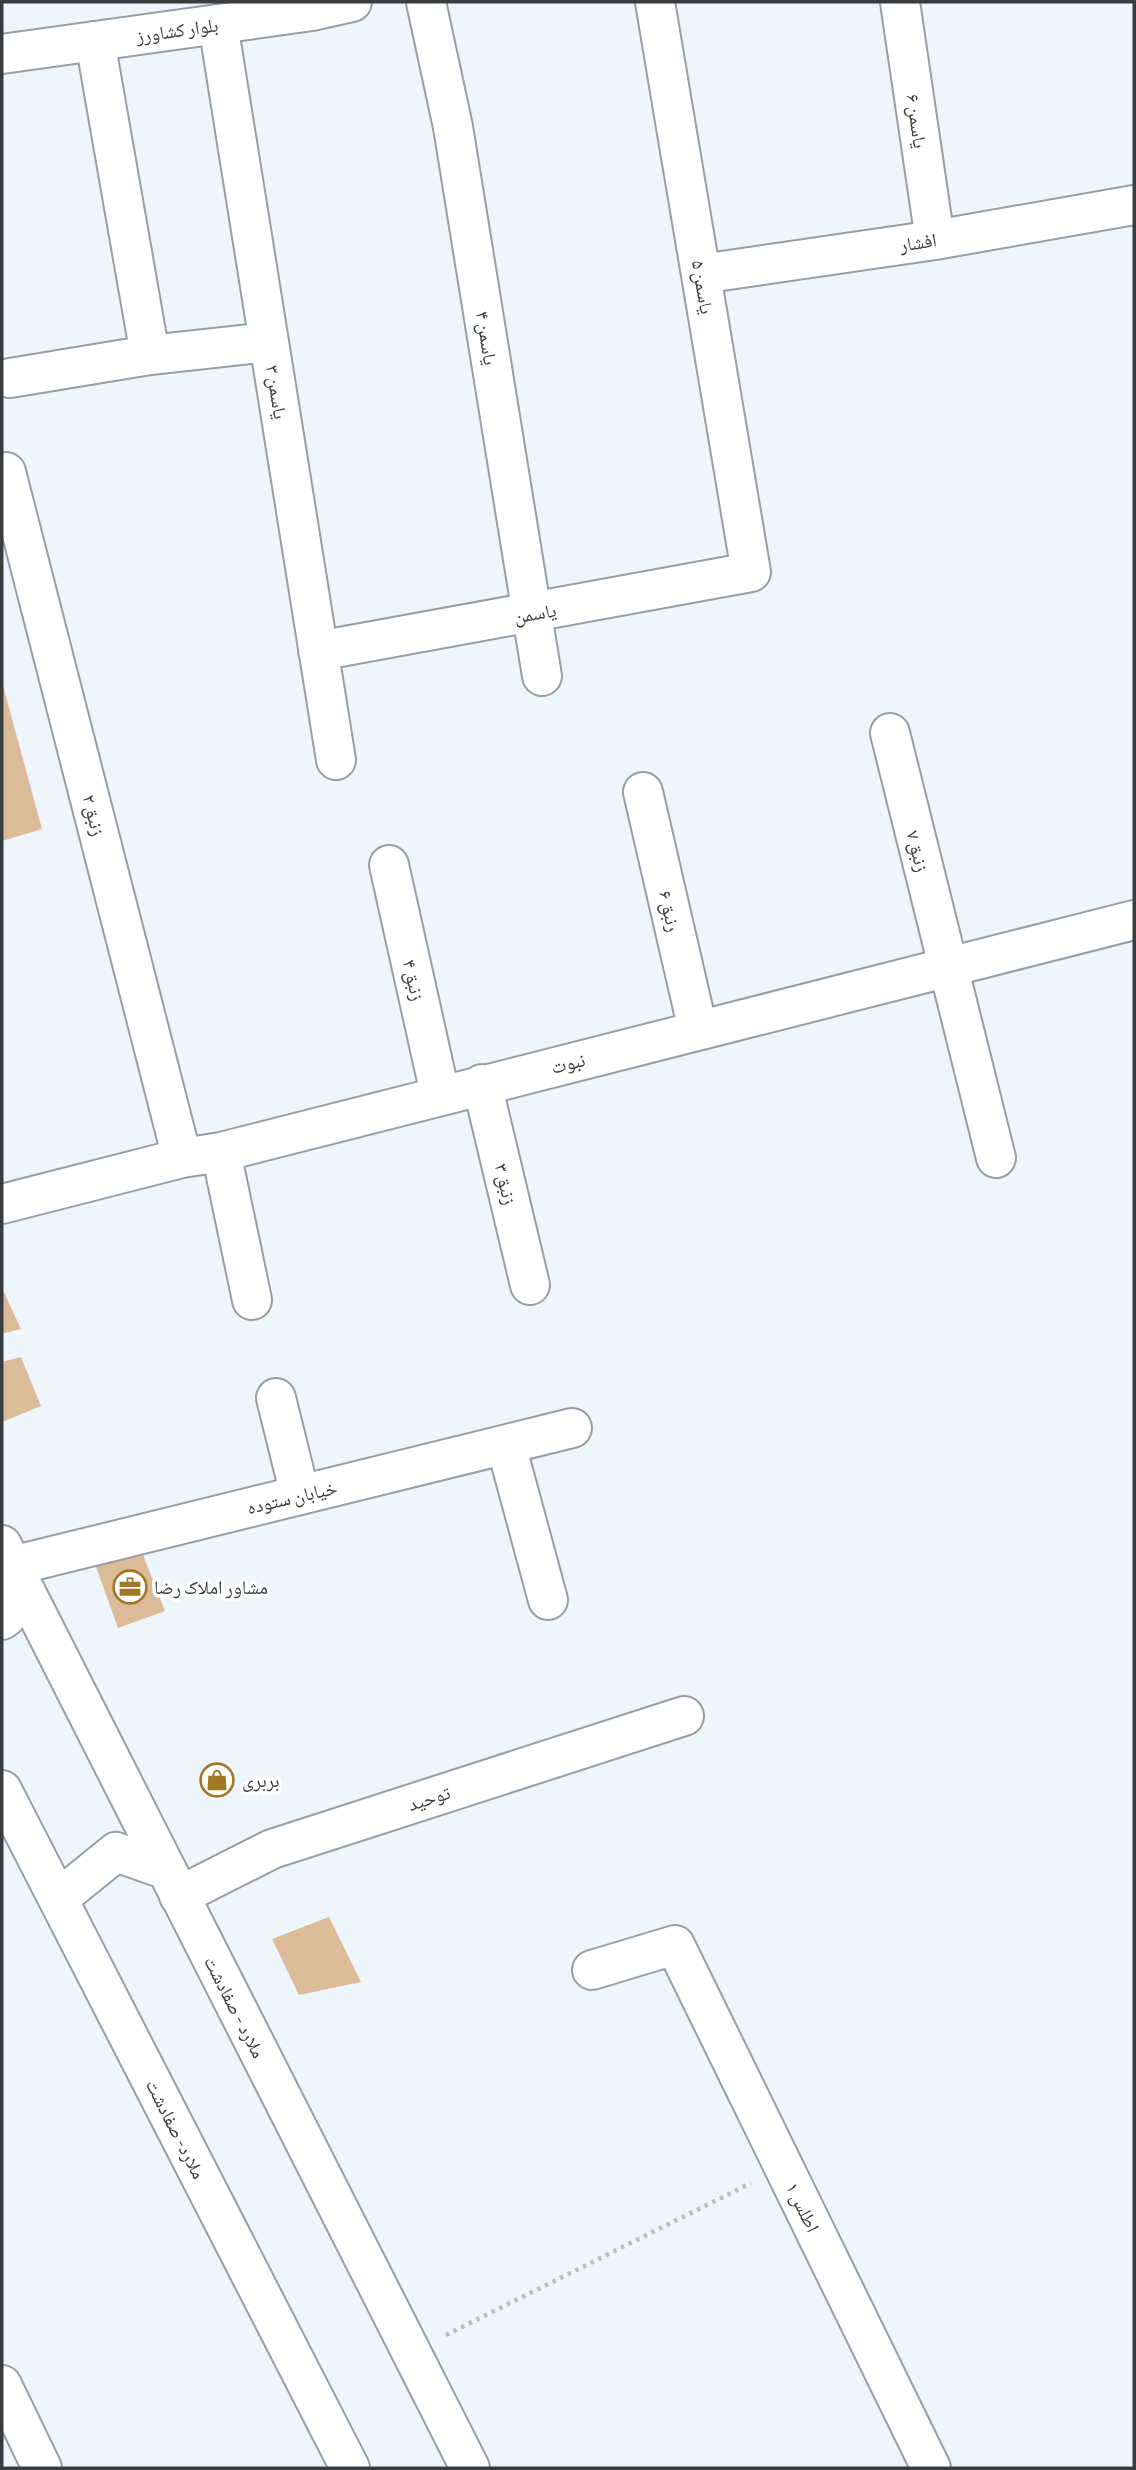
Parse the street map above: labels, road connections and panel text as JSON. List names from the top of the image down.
{
  "streets": {
    "main road": [
      "بلوار کشاورز",
      "یاسمن ۶",
      "افشار",
      "یاسمن ۵",
      "یاسمن ۴",
      "یاسمن ۳",
      "یاسمن",
      "زنبق ۲",
      "زنبق ۷",
      "رنبق ۶",
      "زنبق ۴",
      "نبوت",
      "زنبق ۳",
      "خیابان ستوده",
      "توحید",
      "ملارد - صفادشت",
      "ملارد- صفادشت",
      "اطلس ۱"
    ]
  },
  "crossings": [
    ["بلوار کشاورز", "یاسمن ۳"],
    ["یاسمن ۶", "افشار"],
    ["افشار", "یاسمن ۵"],
    ["یاسمن ۵", "یاسمن"],
    ["یاسمن ۴", "یاسمن"],
    ["یاسمن ۳", "یاسمن"],
    ["زنبق ۲", "نبوت"],
    ["زنبق ۷", "نبوت"],
    ["رنبق ۶", "نبوت"],
    ["زنبق ۴", "نبوت"],
    ["نبوت", "زنبق ۳"],
    ["خیابان ستوده", "ملارد - صفادشت"],
    ["توحید", "ملارد - صفادشت"]
  ],
  "places": {
    "office": ["مشاور املاک رضا"],
    "shop": ["بربری"]
  }
}
